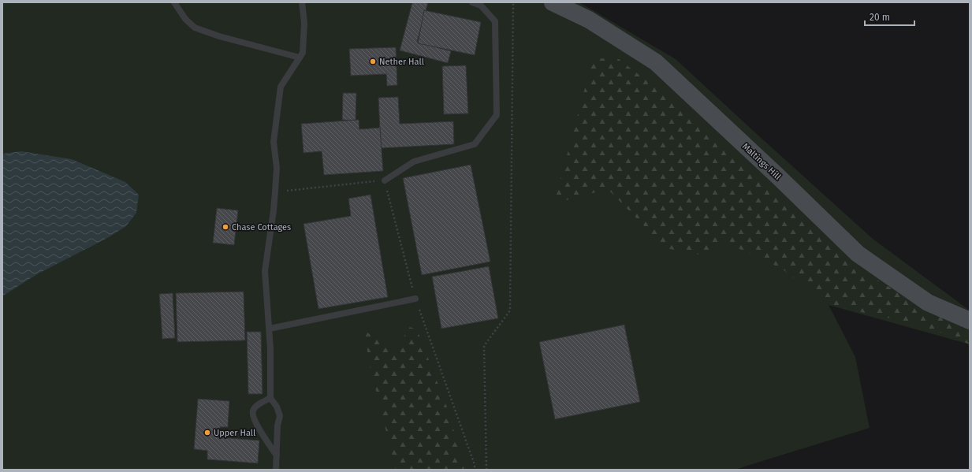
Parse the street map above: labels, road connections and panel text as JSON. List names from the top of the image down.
{
  "streets": {
    "street": ["Maltings Hill"]
  },
  "places": ["Nether Hall", "Chase Cottages", "Upper Hall"],
  "scale_bar": "20 m"
}
